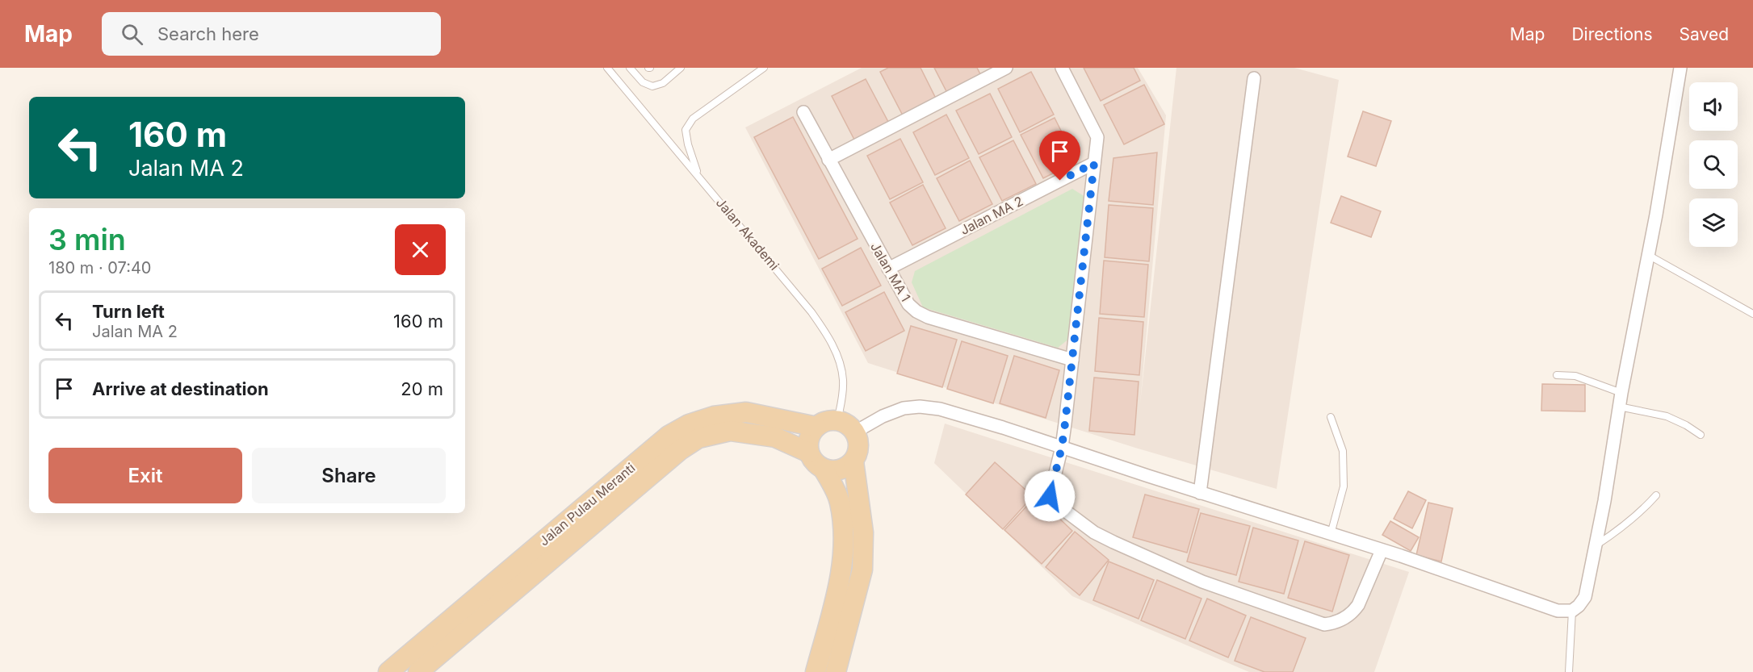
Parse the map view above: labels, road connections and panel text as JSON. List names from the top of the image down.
{
  "streets": {
    "main road": ["Jalan Pulau Meranti"],
    "street": ["Jalan MA 2", "Jalan MA 1"],
    "lane": ["Jalan Akademi"]
  },
  "crossings": [
    ["Jalan MA 2", "Jalan MA 1"],
    ["Jalan Akademi", "Jalan Pulau Meranti"]
  ],
  "page": {
    "header": "Map",
    "search": "Search here",
    "nav": ["Map", "Directions", "Saved"],
    "turn": ["160 m", "Jalan MA 2"],
    "heading": ["3 min", "180 m · 07:40"],
    "list": [
      {
        "name": "Turn left",
        "note": "Jalan MA 2",
        "value": "160 m"
      },
      {
        "name": "Arrive at destination",
        "value": "20 m"
      }
    ],
    "buttons": ["Exit", "Share"]
  }
}
